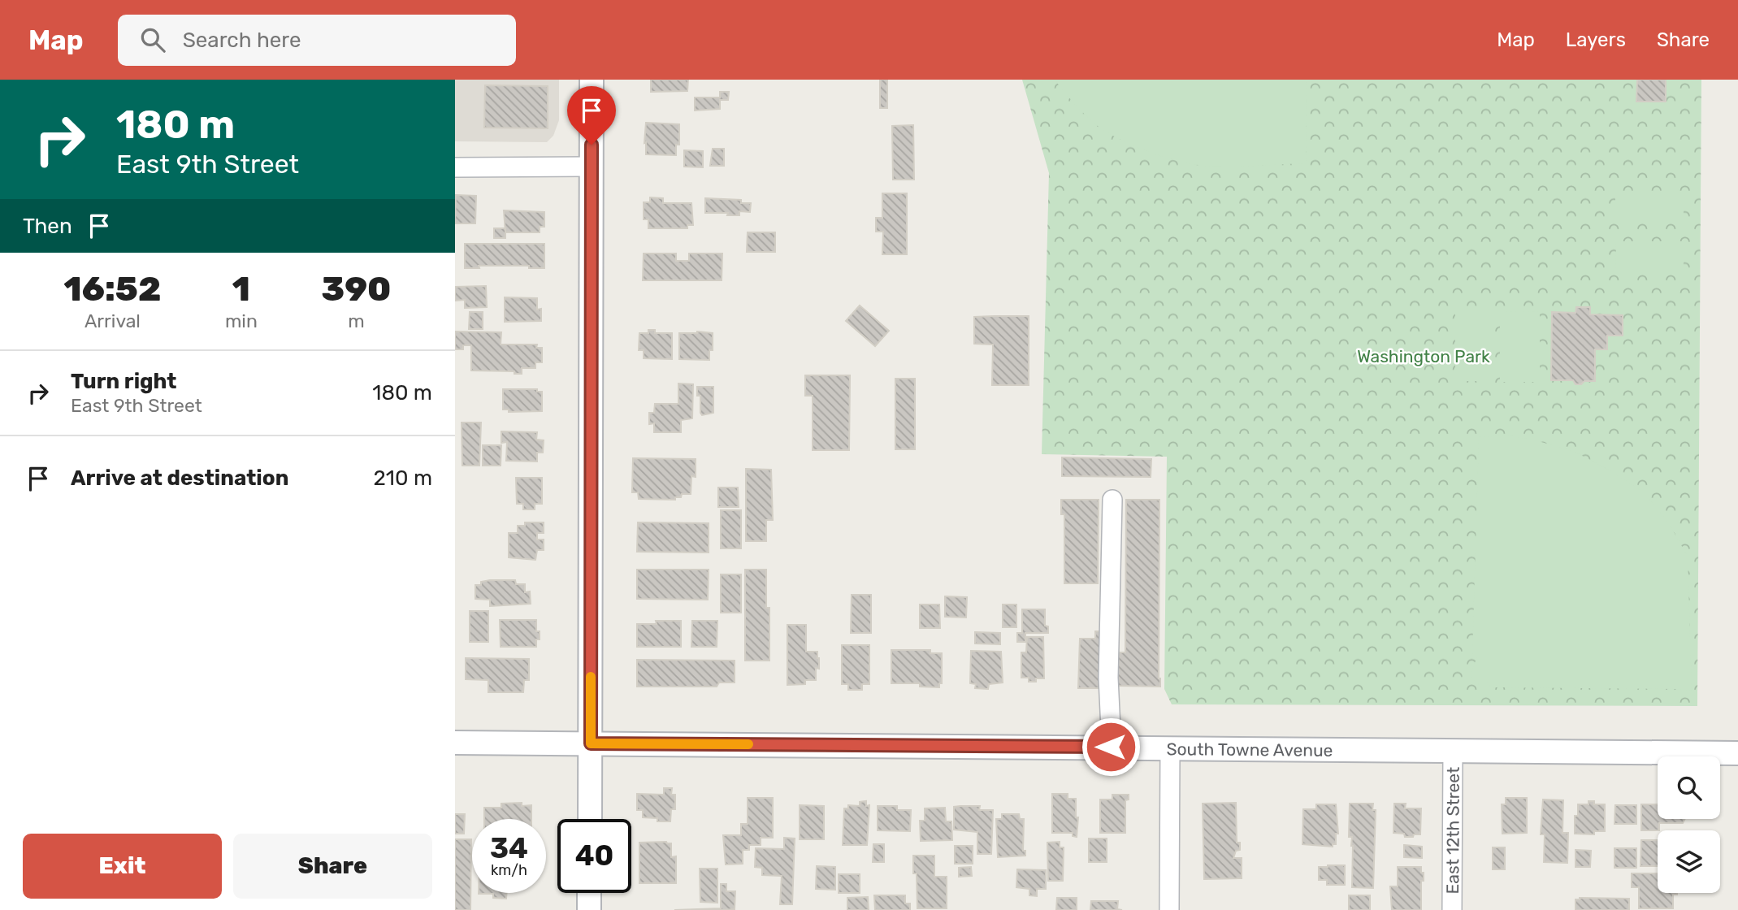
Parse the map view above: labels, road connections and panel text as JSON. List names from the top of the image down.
{
  "streets": {
    "street": ["South Towne Avenue", "East 12th Street"]
  },
  "crossings": [
    ["South Towne Avenue", "East 12th Street"]
  ],
  "parks": ["Washington Park"],
  "page": {
    "header": "Map",
    "search": "Search here",
    "nav": ["Map", "Layers", "Share"],
    "turn": ["180 m", "East 9th Street"],
    "then": "Then",
    "eta": [
      "16:52",
      "Arrival",
      "1",
      "min",
      "390",
      "m"
    ],
    "list": [
      {
        "name": "Turn right",
        "note": "East 9th Street",
        "value": "180 m"
      },
      {
        "name": "Arrive at destination",
        "value": "210 m"
      }
    ],
    "speed": "34 km/h",
    "limit": "40",
    "buttons": ["Exit", "Share"]
  }
}
